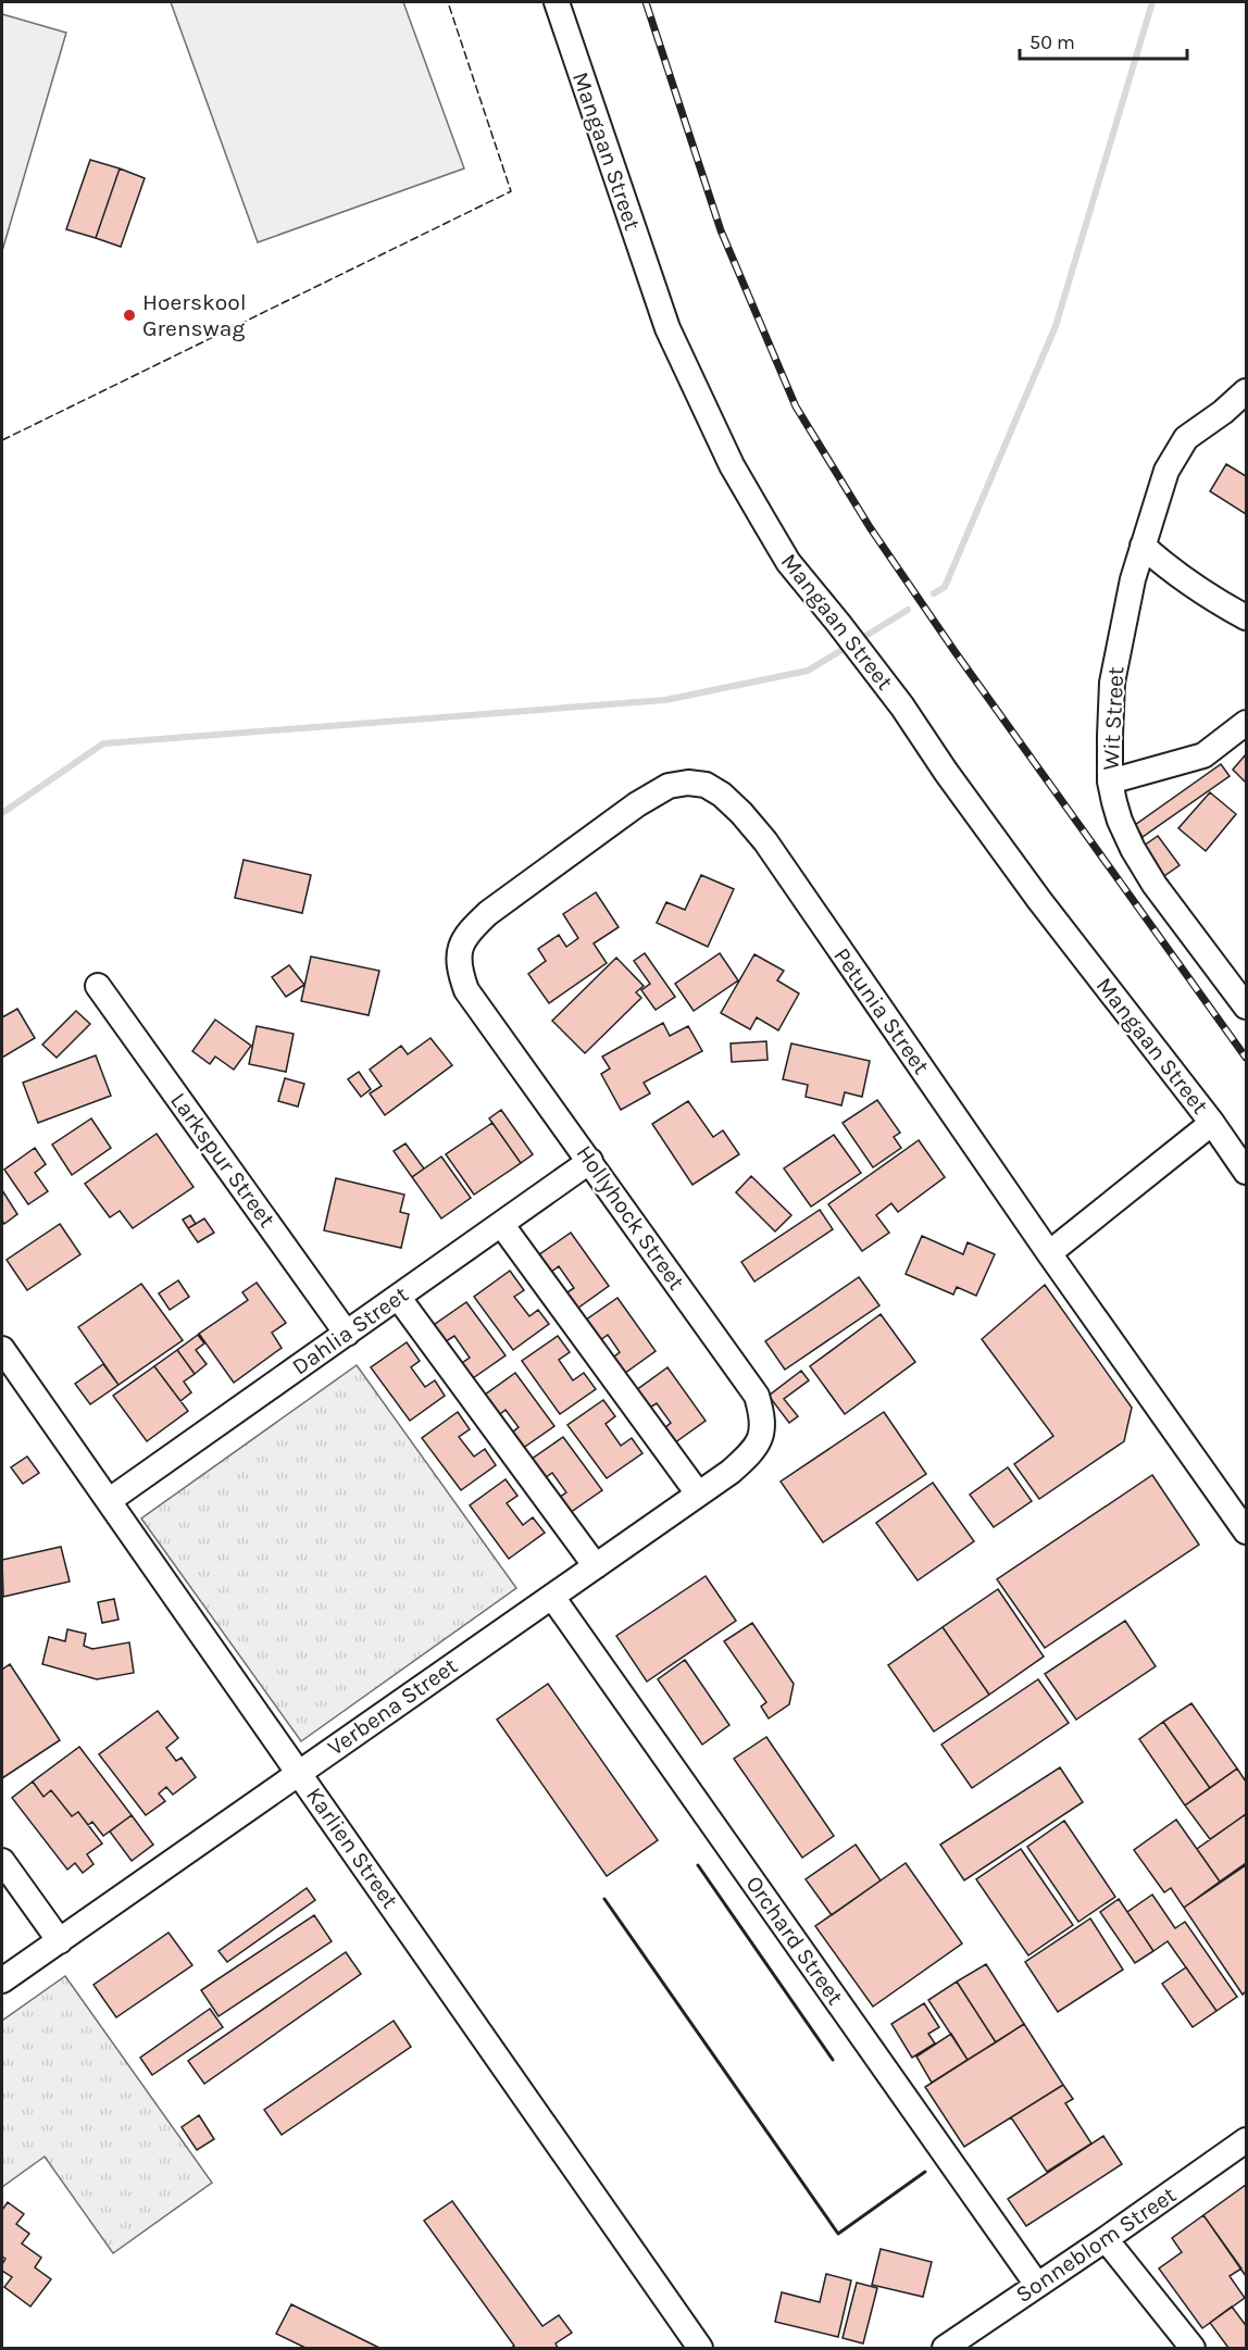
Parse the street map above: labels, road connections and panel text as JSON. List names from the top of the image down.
{
  "streets": {
    "street": [
      "Mangaan Street",
      "Wit Street",
      "Petunia Street",
      "Larkspur Street",
      "Hollyhock Street",
      "Dahlia Street",
      "Verbena Street",
      "Karlien Street",
      "Orchard Street",
      "Sonneblom Street"
    ]
  },
  "crossings": [
    ["Petunia Street", "Hollyhock Street"],
    ["Larkspur Street", "Dahlia Street"],
    ["Hollyhock Street", "Dahlia Street"],
    ["Hollyhock Street", "Verbena Street"],
    ["Dahlia Street", "Karlien Street"],
    ["Verbena Street", "Karlien Street"],
    ["Verbena Street", "Orchard Street"],
    ["Orchard Street", "Sonneblom Street"]
  ],
  "places": ["Hoerskool Grenswag"],
  "scale_bar": "50 m"
}
